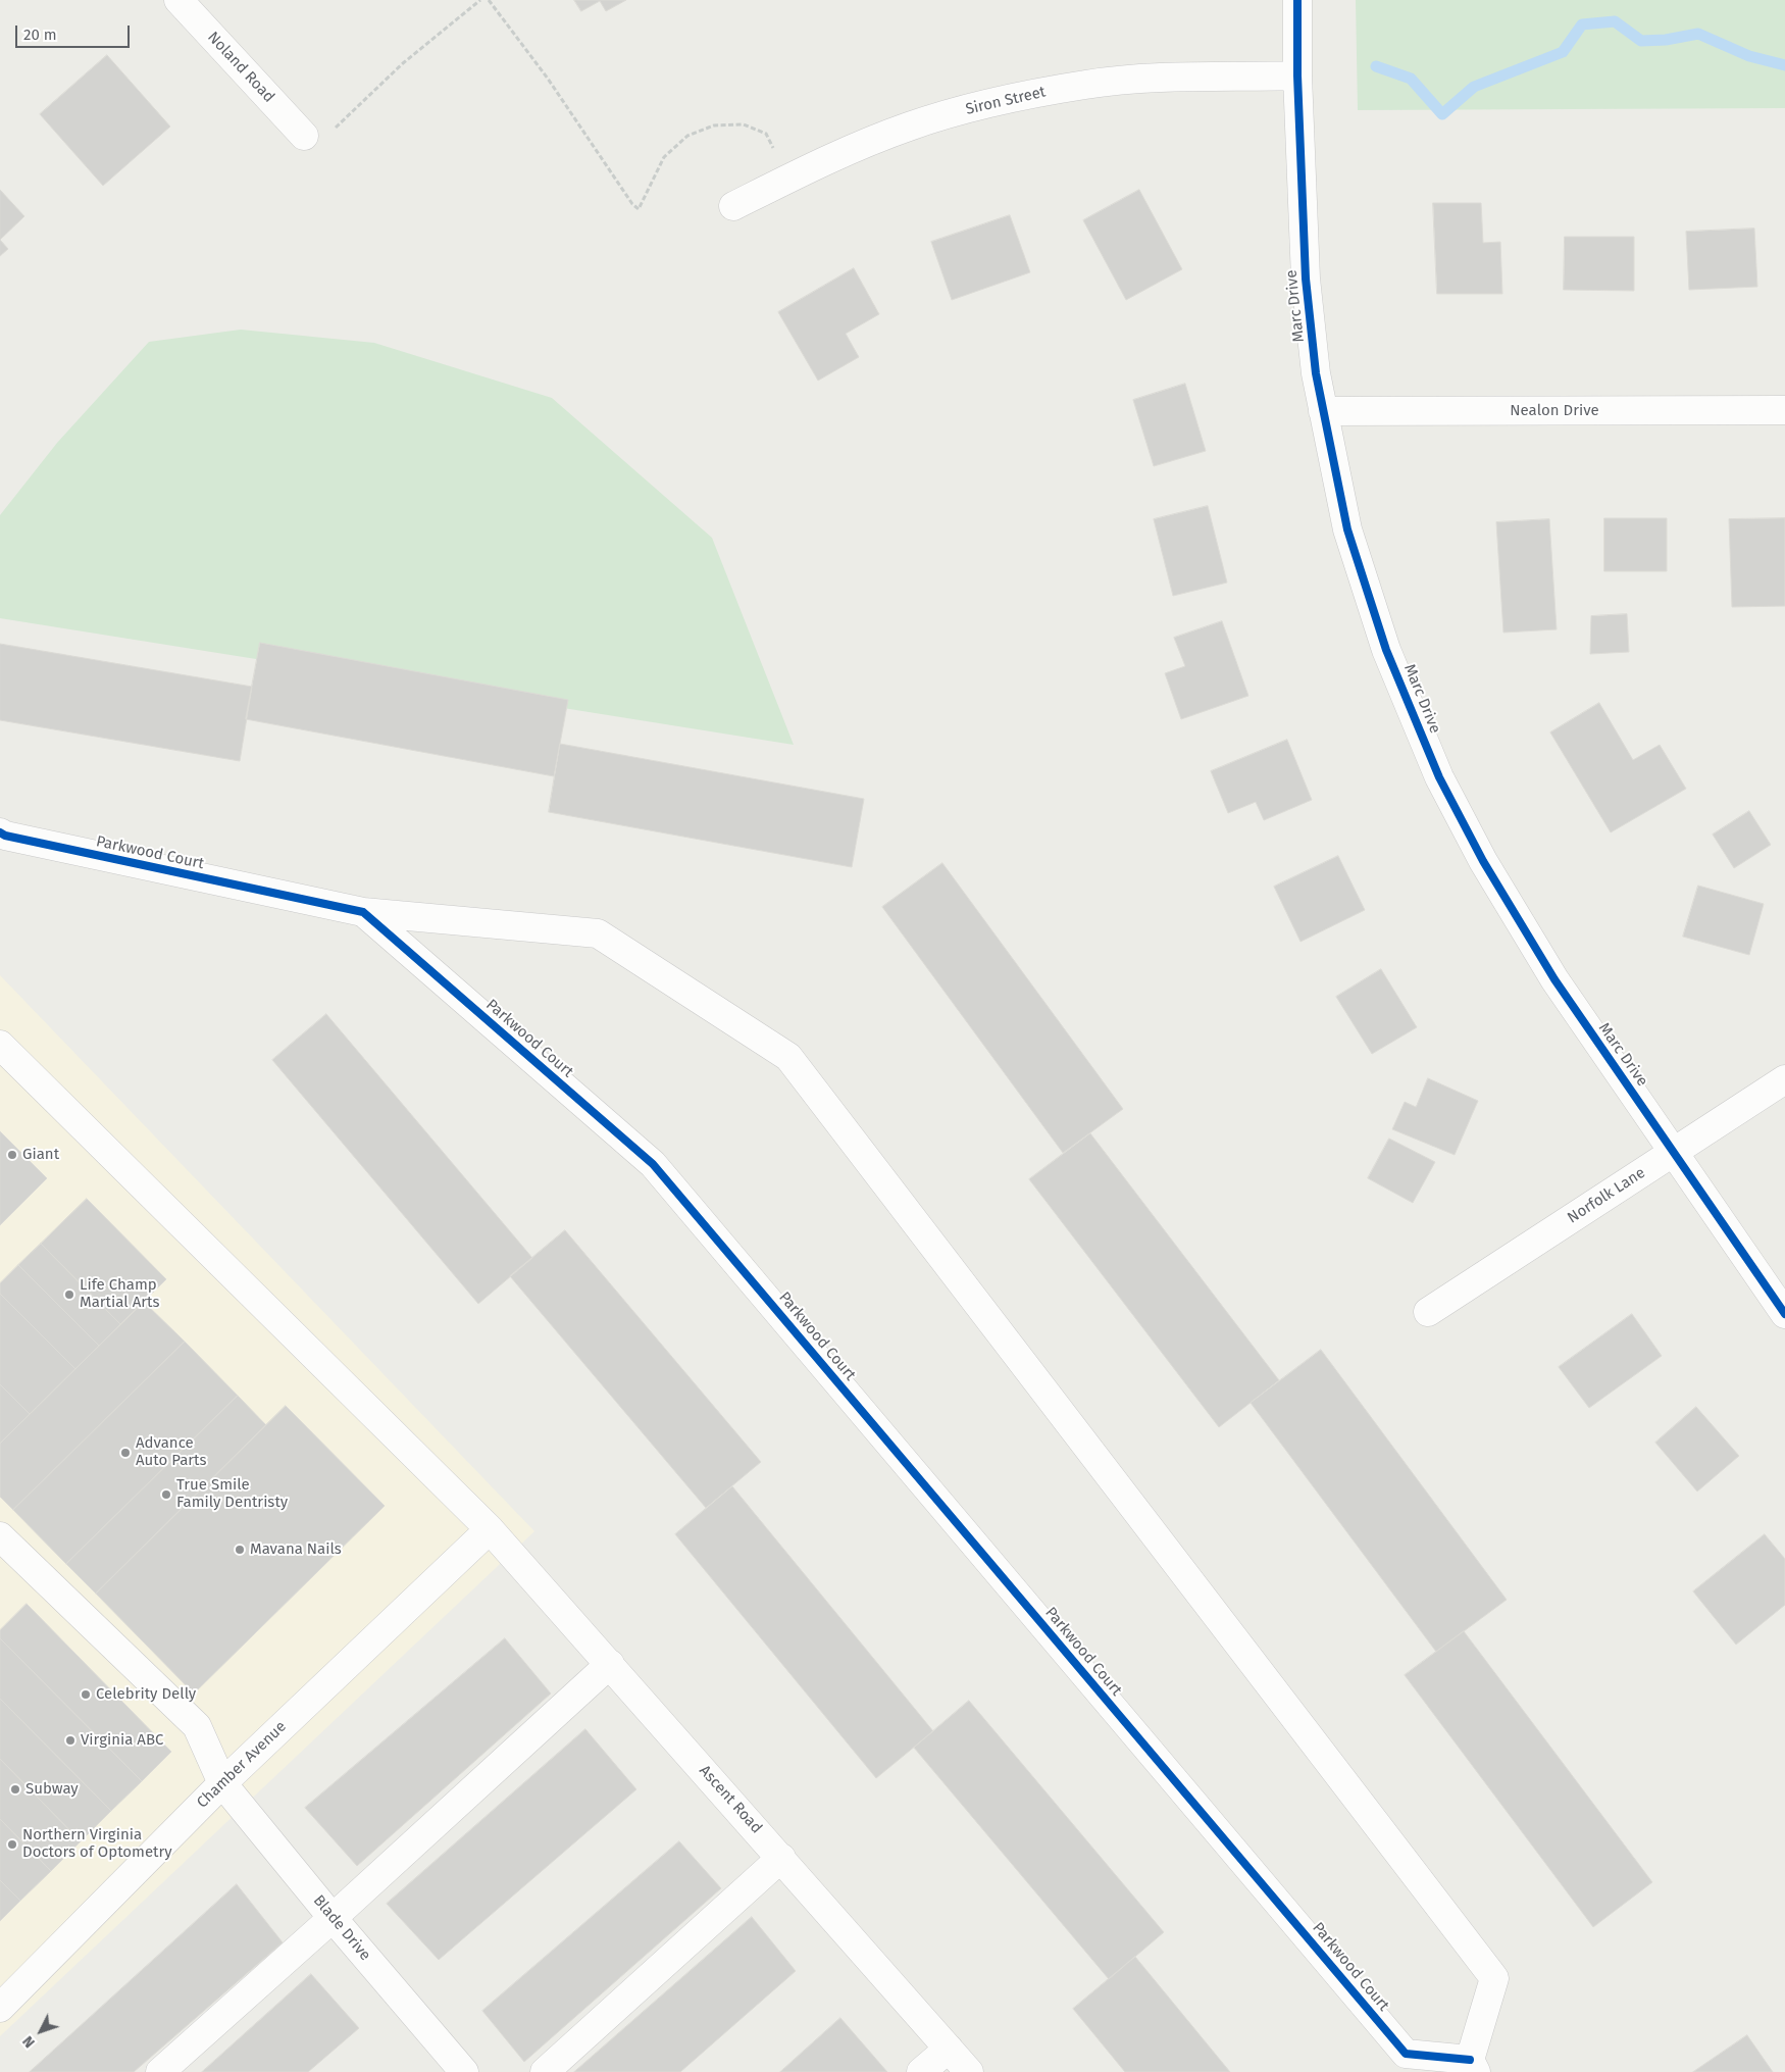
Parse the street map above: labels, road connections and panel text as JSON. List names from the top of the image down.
{
  "streets": {
    "street": [
      "Noland Road",
      "Siron Street",
      "Marc Drive",
      "Nealon Drive",
      "Parkwood Court",
      "Norfolk Lane",
      "Chamber Avenue",
      "Ascent Road",
      "Blade Drive"
    ]
  },
  "crossings": [
    ["Siron Street", "Marc Drive"],
    ["Marc Drive", "Nealon Drive"],
    ["Marc Drive", "Norfolk Lane"],
    ["Chamber Avenue", "Ascent Road"],
    ["Chamber Avenue", "Blade Drive"]
  ],
  "places": [
    "Giant",
    "Life Champ Martial Arts",
    "Advance Auto Parts",
    "True Smile Family Dentristy",
    "Mavana Nails",
    "Celebrity Delly",
    "Virginia ABC",
    "Subway",
    "Northern Virginia Doctors of Optometry"
  ],
  "scale_bar": "20 m",
  "north": "bottom left"
}
